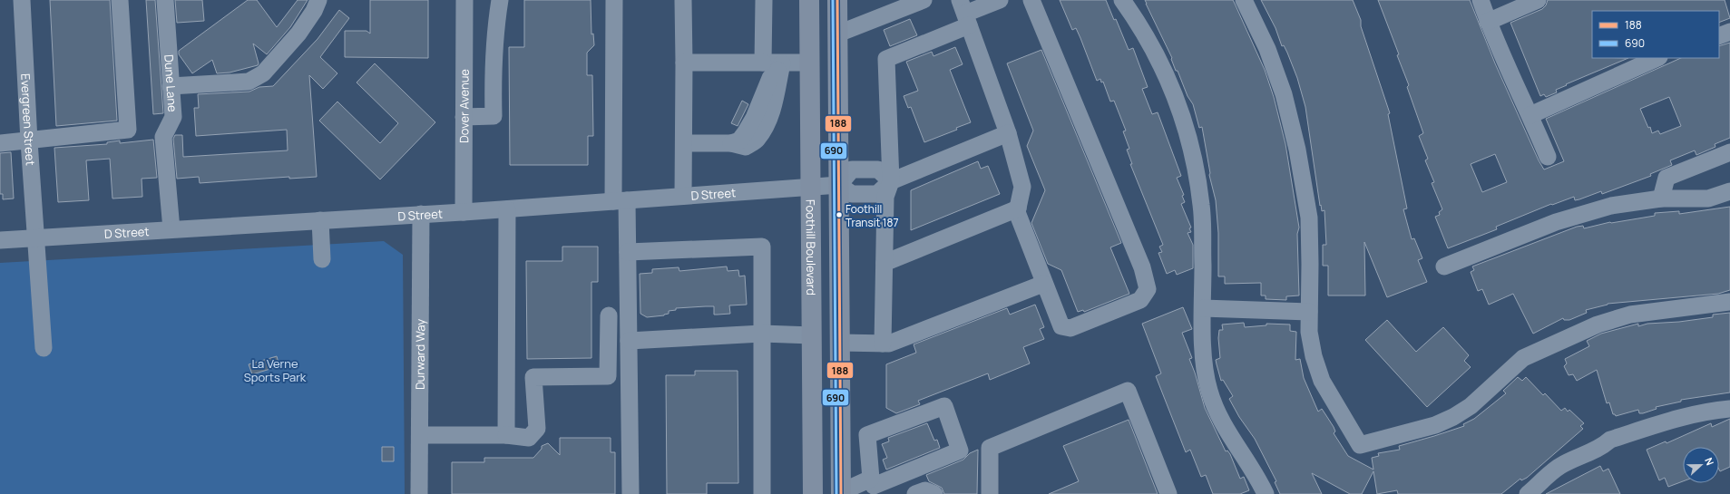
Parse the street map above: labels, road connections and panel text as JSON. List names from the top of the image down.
{
  "streets": {
    "main road": ["Foothill Boulevard"],
    "street": [
      "Dune Lane",
      "Dover Avenue",
      "Evergreen Street",
      "D Street",
      "Durward Way"
    ]
  },
  "crossings": [
    ["Dune Lane", "D Street"],
    ["Dover Avenue", "D Street"],
    ["Evergreen Street", "D Street"],
    ["D Street", "Foothill Boulevard"],
    ["D Street", "Durward Way"]
  ],
  "parks": ["La Verne Sports Park"],
  "places": ["Foothill Transit 187"],
  "lines": ["transit line 188", "transit line 690"],
  "legend": ["188", "690"],
  "north": "right"
}
